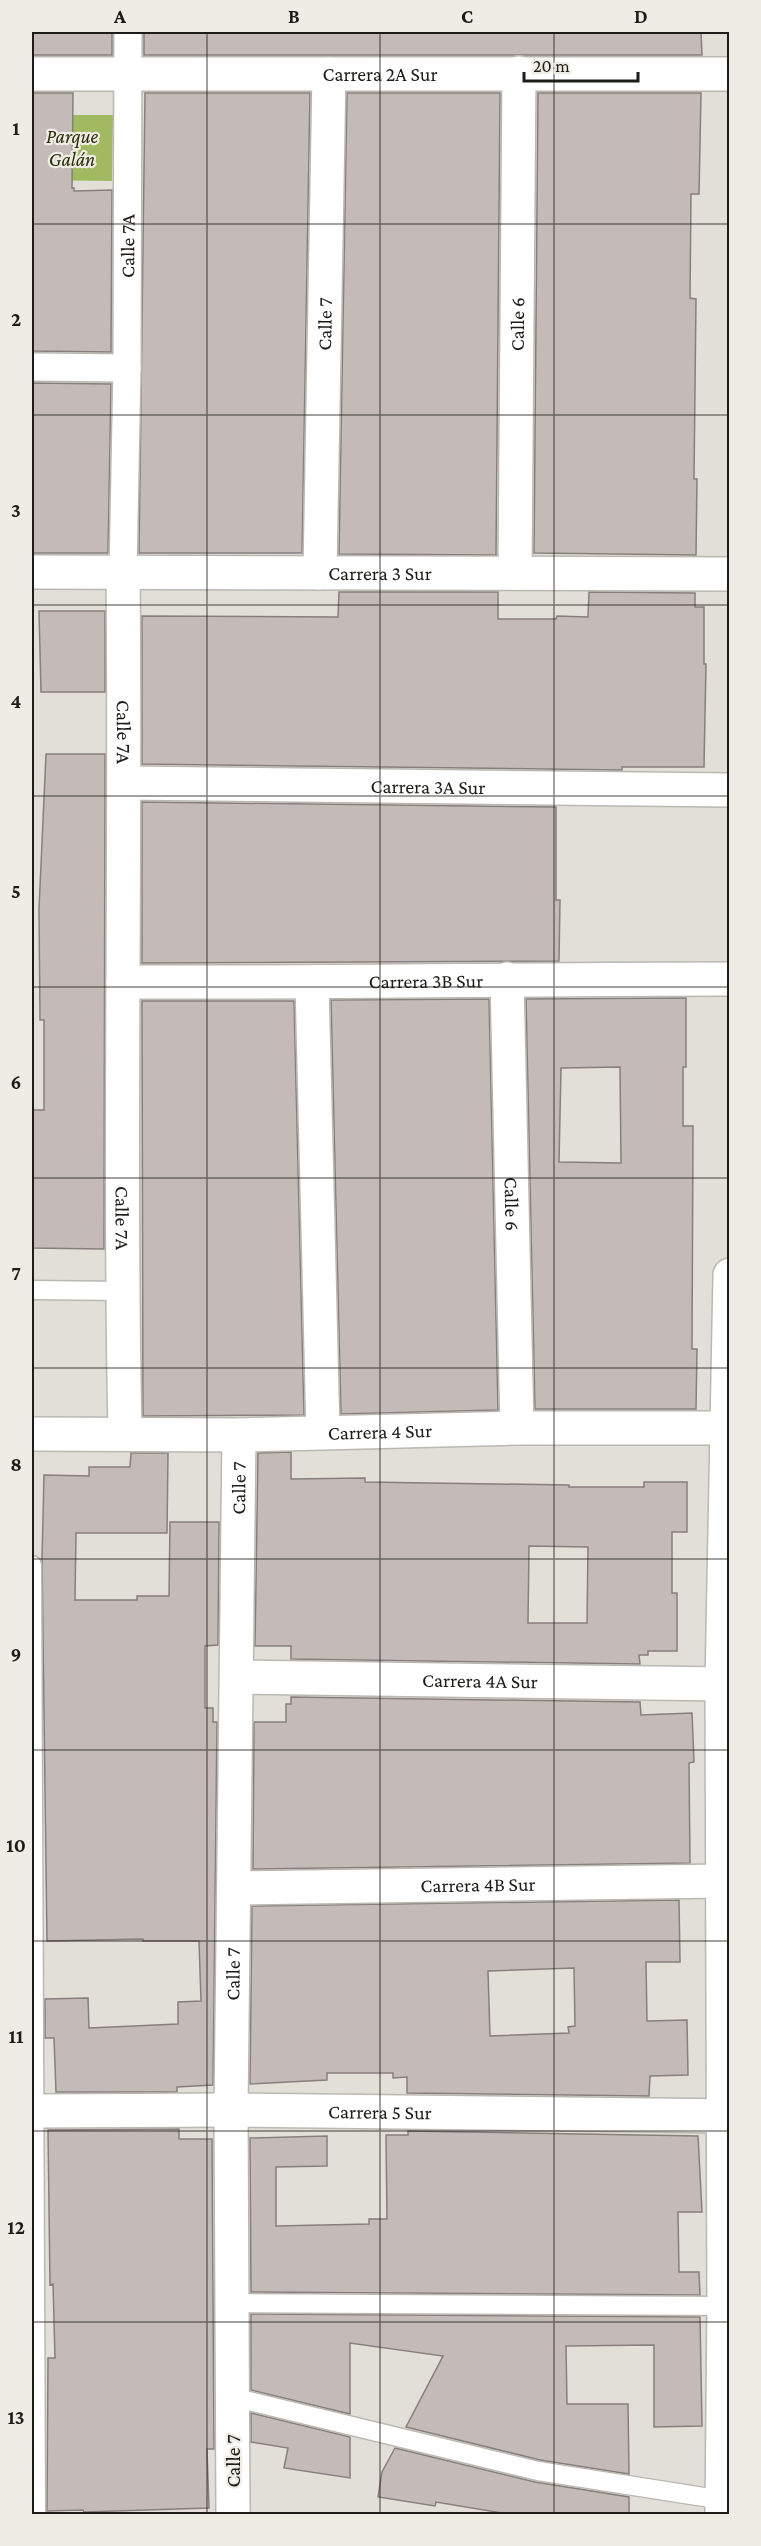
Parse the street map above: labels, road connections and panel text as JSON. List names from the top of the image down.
{
  "streets": {
    "street": [
      "Carrera 2A Sur",
      "Calle 7A",
      "Calle 6",
      "Calle 7",
      "Carrera 3 Sur",
      "Carrera 3A Sur",
      "Carrera 3B Sur",
      "Carrera 4 Sur",
      "Carrera 4A Sur",
      "Carrera 4B Sur",
      "Carrera 5 Sur"
    ]
  },
  "crossings": [
    ["Carrera 2A Sur", "Calle 7A"],
    ["Carrera 2A Sur", "Calle 6"],
    ["Carrera 2A Sur", "Calle 7"],
    ["Calle 7A", "Carrera 3 Sur"],
    ["Calle 7A", "Carrera 3A Sur"],
    ["Calle 7A", "Carrera 3B Sur"],
    ["Calle 7A", "Carrera 4 Sur"],
    ["Calle 6", "Carrera 3 Sur"],
    ["Calle 6", "Carrera 3B Sur"],
    ["Calle 6", "Carrera 4 Sur"],
    ["Calle 7", "Carrera 3 Sur"],
    ["Calle 7", "Carrera 4 Sur"],
    ["Calle 7", "Carrera 4A Sur"],
    ["Calle 7", "Carrera 4B Sur"],
    ["Calle 7", "Carrera 5 Sur"]
  ],
  "parks": ["Parque Galán"],
  "scale_bar": "20 m",
  "grid": {
    "columns": [
      "A",
      "B",
      "C",
      "D"
    ],
    "rows": [
      "1",
      "2",
      "3",
      "4",
      "5",
      "6",
      "7",
      "8",
      "9",
      "10",
      "11",
      "12",
      "13"
    ]
  }
}
